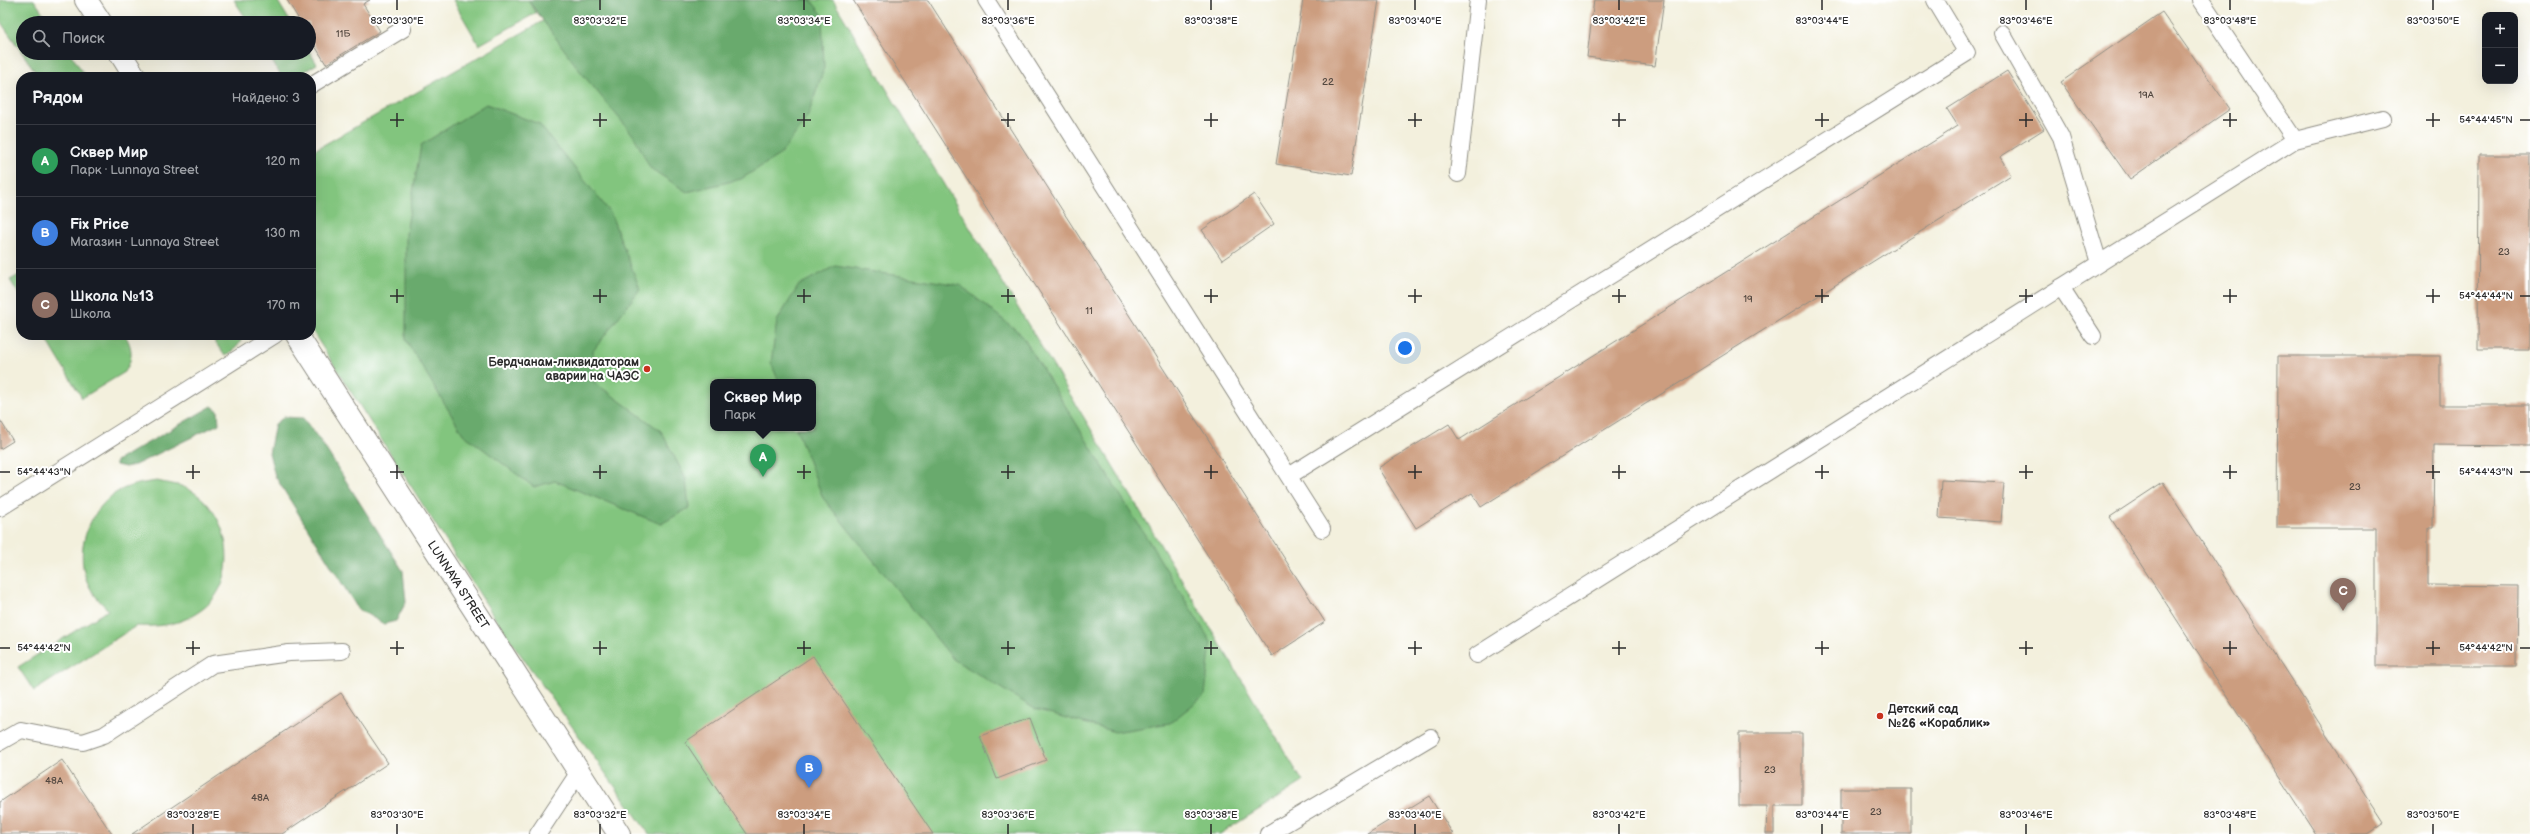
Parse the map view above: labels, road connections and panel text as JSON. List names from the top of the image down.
{
  "streets": {
    "street": ["LUNNAYA STREET"]
  },
  "places": ["Бердчанам-ликвидаторам аварии на ЧАЭС", "Детский сад №26 «Кораблик»"],
  "house_numbers": [
    "11Б",
    "22",
    "19А",
    "23",
    "19",
    "11",
    "23",
    "23",
    "48А",
    "48А",
    "23"
  ],
  "page": {
    "map_buttons": ["+", "−"],
    "search": "Поиск",
    "heading": ["Рядом", "Найдено: 3"],
    "list": [
      {
        "mark": "A",
        "name": "Сквер Мир",
        "note": "Парк · Lunnaya Street",
        "value": "120 m"
      },
      {
        "mark": "B",
        "name": "Fix Price",
        "note": "Магазин · Lunnaya Street",
        "value": "130 m"
      },
      {
        "mark": "C",
        "name": "Школа №13",
        "note": "Школа",
        "value": "170 m"
      }
    ],
    "popup": ["Сквер Мир", "Парк"],
    "pins": ["A", "C", "B"]
  },
  "coordinates": [
    "83°03'30\"E",
    "83°03'32\"E",
    "83°03'34\"E",
    "83°03'36\"E",
    "83°03'38\"E",
    "83°03'40\"E",
    "83°03'42\"E",
    "83°03'44\"E",
    "83°03'46\"E",
    "83°03'48\"E",
    "83°03'50\"E",
    "54°44'45\"N",
    "54°44'44\"N",
    "54°44'43\"N",
    "54°44'42\"N",
    "83°03'28\"E"
  ]
}
